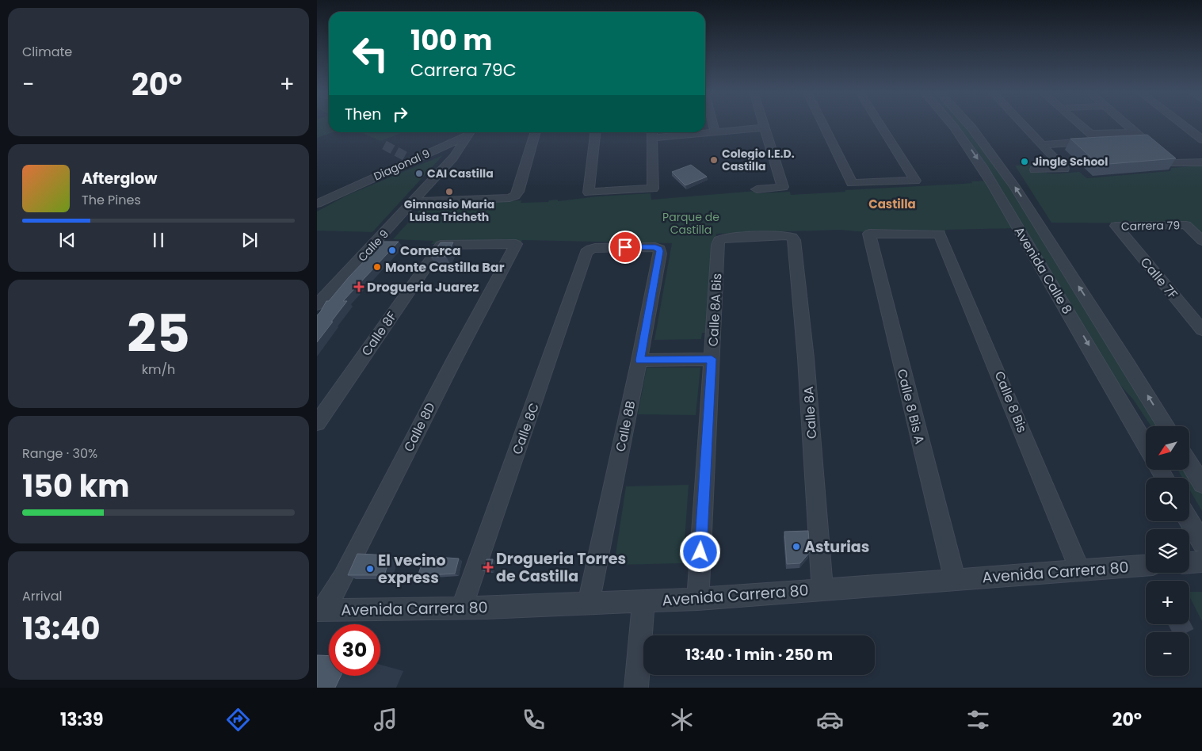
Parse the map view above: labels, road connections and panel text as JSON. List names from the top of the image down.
{
  "streets": {
    "street": [
      "Diagonal 9",
      "Carrera 79",
      "Calle 9",
      "Avenida Calle 8",
      "Calle 7F",
      "Calle 8A Bis",
      "Calle 8F",
      "Calle 8 Bis",
      "Calle 8 Bis A",
      "Calle 8A",
      "Calle 8B",
      "Calle 8D",
      "Calle 8C",
      "Avenida Carrera 80"
    ]
  },
  "crossings": [
    ["Carrera 79", "Calle 7F"],
    ["Calle 8A Bis", "Calle 8A"],
    ["Calle 8A Bis", "Avenida Carrera 80"],
    ["Calle 8F", "Calle 8D"],
    ["Calle 8 Bis", "Calle 8 Bis A"],
    ["Calle 8 Bis", "Avenida Carrera 80"],
    ["Calle 8 Bis A", "Avenida Carrera 80"],
    ["Calle 8A", "Avenida Carrera 80"],
    ["Calle 8B", "Avenida Carrera 80"],
    ["Calle 8D", "Avenida Carrera 80"],
    ["Calle 8C", "Avenida Carrera 80"]
  ],
  "districts": ["Castilla"],
  "parks": ["Parque de Castilla"],
  "places": {
    "other": [
      "Colegio I.E.D. Castilla",
      "Jingle School",
      "CAI Castilla",
      "Gimnasio Maria Luisa Tricheth",
      "Comerca",
      "Monte Castilla Bar",
      "Asturias",
      "El vecino express"
    ],
    "health": ["Drogueria Juarez", "Drogueria Torres de Castilla"]
  },
  "north": "bottom left",
  "page": {
    "tile": [
      "Climate",
      ["25", "km/h"],
      ["Range · 30%", "150 km"],
      ["Arrival", "13:40"]
    ],
    "turn": ["100 m", "Carrera 79C"],
    "heat": ["−", "20°", "+"],
    "then": "Then",
    "song": ["Afterglow", "The Pines"],
    "map_buttons": ["+", "−"],
    "limit": "30",
    "trip": "13:40 · 1 min · 250 m",
    "tabs": ["13:39", "20°"]
  }
}
